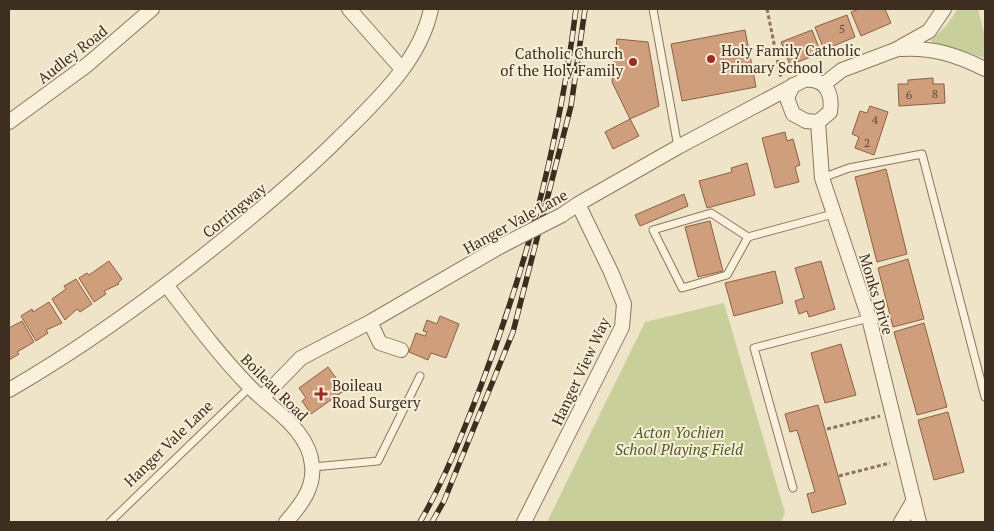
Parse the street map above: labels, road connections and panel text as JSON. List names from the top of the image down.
{
  "streets": {
    "street": [
      "Audley Road",
      "Corringway",
      "Hanger Vale Lane",
      "Monks Drive",
      "Hanger View Way",
      "Boileau Road"
    ]
  },
  "crossings": [
    ["Corringway", "Boileau Road"],
    ["Hanger Vale Lane", "Monks Drive"],
    ["Hanger Vale Lane", "Hanger View Way"],
    ["Hanger Vale Lane", "Boileau Road"]
  ],
  "parks": ["Acton Yochien School Playing Field"],
  "places": {
    "other": ["Holy Family Catholic Primary School", "Catholic Church of the Holy Family"],
    "health": ["Boileau Road Surgery"]
  },
  "house_numbers": [
    "5",
    "8",
    "6",
    "4",
    "2"
  ]
}
